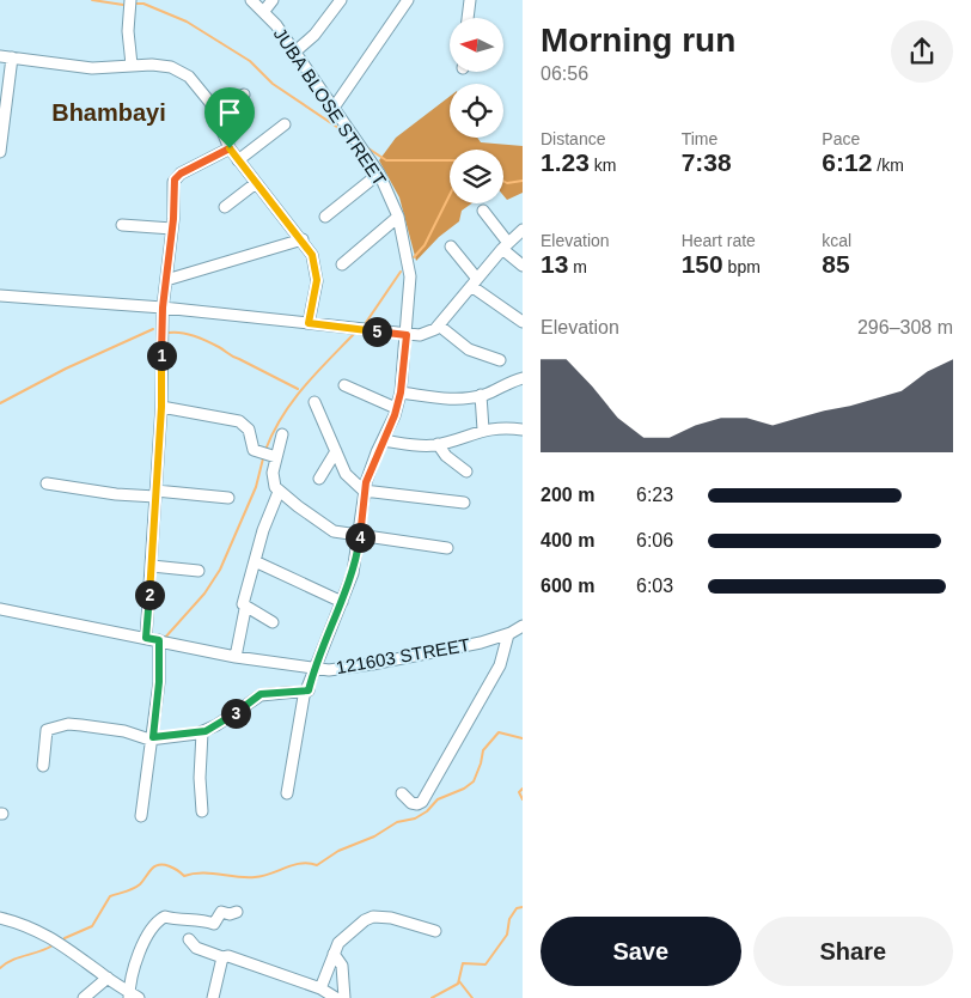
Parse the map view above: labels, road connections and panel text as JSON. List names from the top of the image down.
{
  "streets": {
    "street": ["JUBA BLOSE STREET", "121603 STREET"]
  },
  "crossings": [
    ["JUBA BLOSE STREET", "121603 STREET"]
  ],
  "districts": ["Bhambayi"],
  "north": "left",
  "page": {
    "heading": ["Morning run", "06:56"],
    "stats": [
      ["Distance", "1.23 km"],
      ["Time", "7:38"],
      ["Pace", "6:12 /km"],
      ["Elevation", "13 m"],
      ["Heart rate", "150 bpm"],
      ["kcal", "85"]
    ],
    "chart": ["Elevation", "296–308 m"],
    "pins": [
      "5",
      "1",
      "4",
      "2",
      "3"
    ],
    "list": [
      {
        "name": "200 m",
        "note": "6:23"
      },
      {
        "name": "400 m",
        "note": "6:06"
      },
      {
        "name": "600 m",
        "note": "6:03"
      }
    ],
    "buttons": ["Save", "Share"]
  }
}
